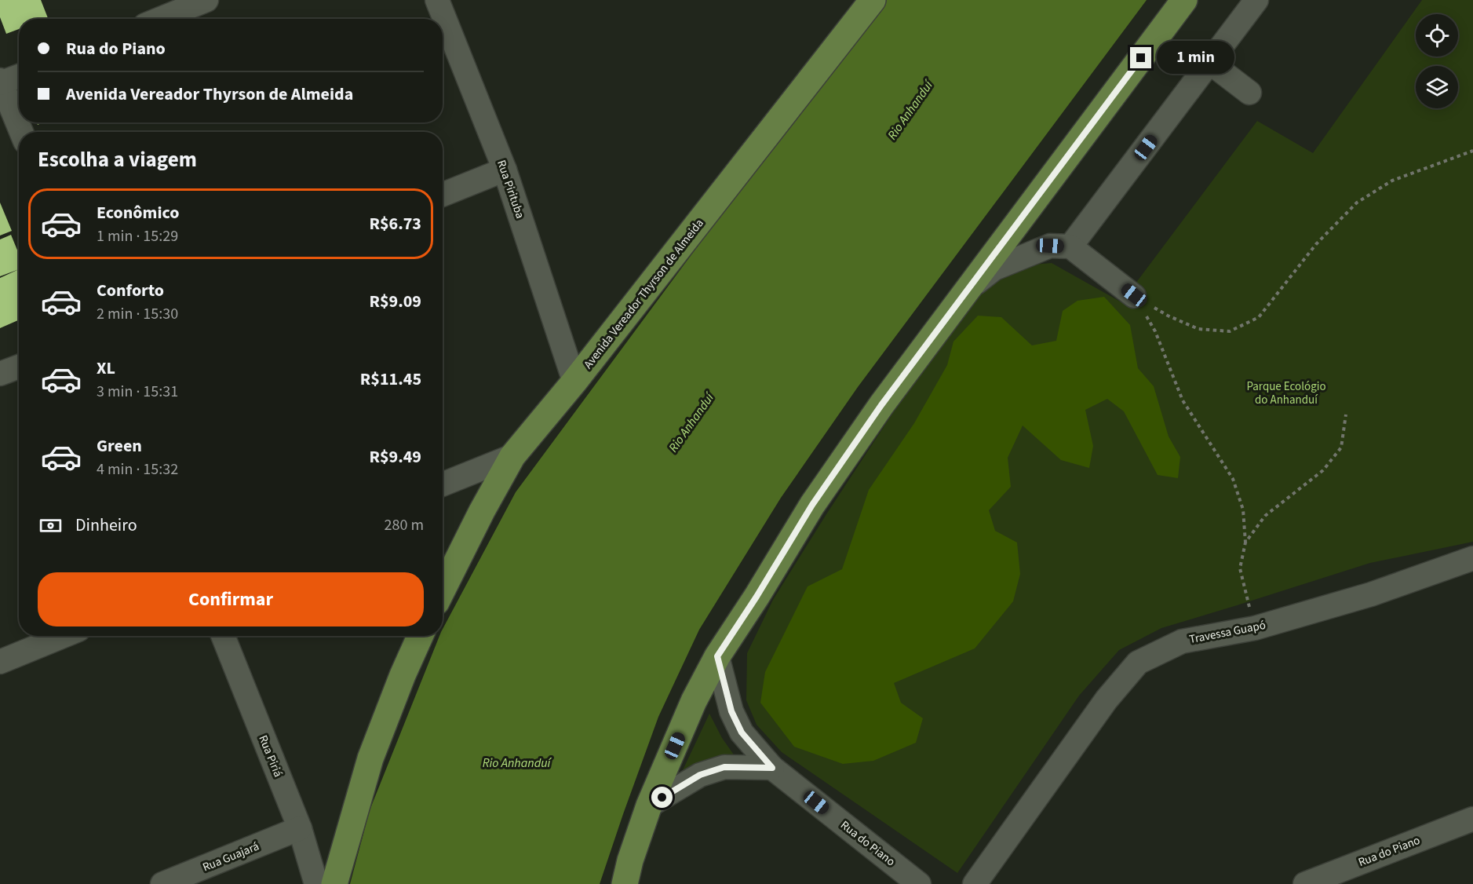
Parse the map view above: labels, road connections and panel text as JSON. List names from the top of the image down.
{
  "streets": {
    "main road": ["Avenida Vereador Thyrson de Almeida"],
    "street": [
      "Rua Pirituba",
      "Travessa Guapó",
      "Rua Piriá",
      "Rua do Piano",
      "Rua Guajará"
    ]
  },
  "crossings": [
    ["Rua Pirituba", "Avenida Vereador Thyrson de Almeida"],
    ["Rua Piriá", "Rua Guajará"]
  ],
  "water": ["Rio Anhanduí"],
  "parks": ["Parque Ecológio do Anhanduí"],
  "page": {
    "banner": ["Rua do Piano", "Avenida Vereador Thyrson de Almeida"],
    "bubble": "1 min",
    "heading": "Escolha a viagem",
    "list": [
      {
        "name": "Econômico",
        "note": "1 min · 15:29",
        "value": "R$6.73"
      },
      {
        "name": "Conforto",
        "note": "2 min · 15:30",
        "value": "R$9.09"
      },
      {
        "name": "XL",
        "note": "3 min · 15:31",
        "value": "R$11.45"
      },
      {
        "name": "Green",
        "note": "4 min · 15:32",
        "value": "R$9.49"
      }
    ],
    "pay": ["Dinheiro", "280 m"],
    "buttons": "Confirmar"
  }
}
